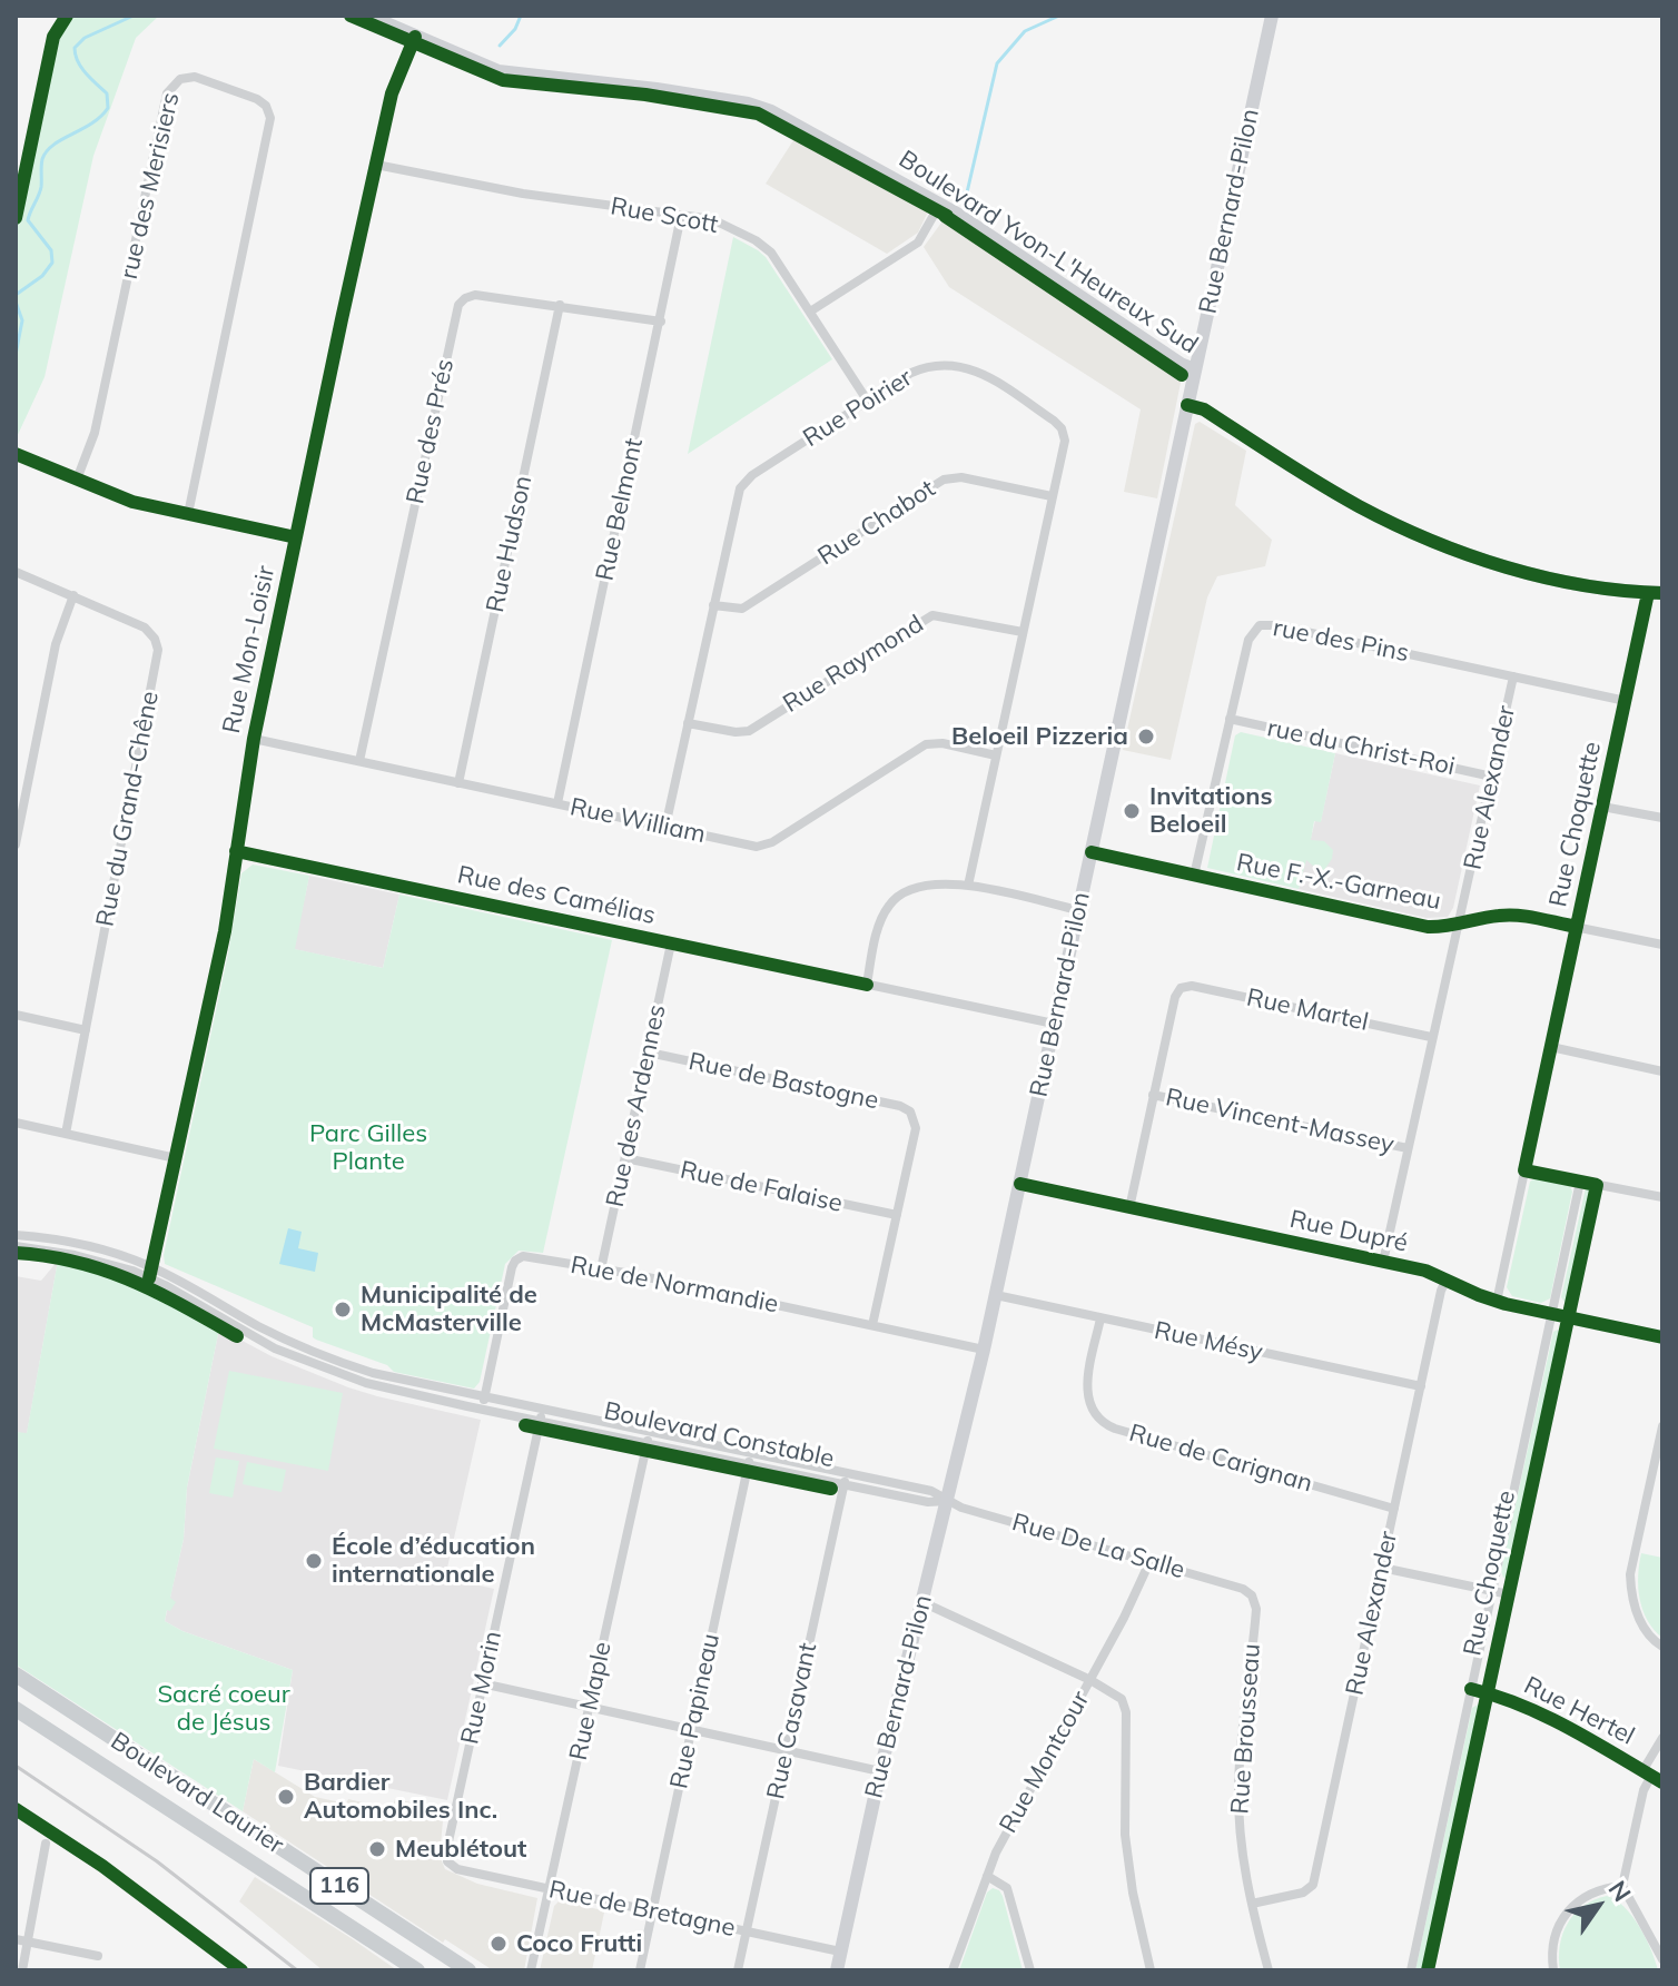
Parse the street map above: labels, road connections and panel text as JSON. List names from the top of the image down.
{
  "streets": {
    "main road": [
      "Rue Bernard-Pilon",
      "Boulevard Yvon-L'Heureux Sud",
      "Boulevard Laurier",
      "116"
    ],
    "street": [
      "rue des Merisiers",
      "Rue Scott",
      "Rue Poirier",
      "Rue des Prés",
      "Rue Belmont",
      "Rue Chabot",
      "Rue Hudson",
      "rue des Pins",
      "Rue Mon-Loisir",
      "Rue Raymond",
      "rue du Christ-Roi",
      "Rue Alexander",
      "Rue du Grand-Chêne",
      "Rue William",
      "Rue Choquette",
      "Rue F.-X.-Garneau",
      "Rue des Camélias",
      "Rue Martel",
      "Rue de Bastogne",
      "Rue des Ardennes",
      "Rue Vincent-Massey",
      "Rue de Falaise",
      "Rue Dupré",
      "Rue de Normandie",
      "Rue Mésy",
      "Boulevard Constable",
      "Rue de Carignan",
      "Rue De La Salle",
      "Rue Morin",
      "Rue Maple",
      "Rue Papineau",
      "Rue Hertel",
      "Rue Casavant",
      "Rue Brousseau",
      "Rue Montcour",
      "Rue de Bretagne"
    ]
  },
  "crossings": [
    ["Rue Bernard-Pilon", "Boulevard Yvon-L'Heureux Sud"],
    ["Rue Bernard-Pilon", "Rue F.-X.-Garneau"],
    ["Rue Bernard-Pilon", "Rue des Camélias"],
    ["Rue Bernard-Pilon", "Rue Dupré"],
    ["Rue Bernard-Pilon", "Rue de Normandie"],
    ["Rue Bernard-Pilon", "Rue Mésy"],
    ["Rue Bernard-Pilon", "Boulevard Constable"],
    ["Rue Bernard-Pilon", "Rue De La Salle"],
    ["Rue Bernard-Pilon", "Rue de Bretagne"],
    ["Rue Scott", "Rue Poirier"],
    ["Rue Scott", "Rue Belmont"],
    ["Rue Scott", "Rue Mon-Loisir"],
    ["Boulevard Yvon-L'Heureux Sud", "Rue Mon-Loisir"],
    ["Rue Poirier", "Rue Chabot"],
    ["Rue Poirier", "Rue Raymond"],
    ["Rue Poirier", "Rue William"],
    ["Rue des Prés", "Rue Belmont"],
    ["Rue des Prés", "Rue Hudson"],
    ["Rue des Prés", "Rue William"],
    ["Rue Belmont", "Rue William"],
    ["Rue Hudson", "Rue William"],
    ["rue des Pins", "rue du Christ-Roi"],
    ["rue des Pins", "Rue Alexander"],
    ["rue des Pins", "Rue Choquette"],
    ["rue des Pins", "Rue F.-X.-Garneau"],
    ["Rue Mon-Loisir", "Rue William"],
    ["Rue Mon-Loisir", "Rue des Camélias"],
    ["Rue Mon-Loisir", "Boulevard Constable"],
    ["rue du Christ-Roi", "Rue Alexander"],
    ["Rue Alexander", "Rue F.-X.-Garneau"],
    ["Rue Alexander", "Rue Martel"],
    ["Rue Alexander", "Rue Vincent-Massey"],
    ["Rue Alexander", "Rue Dupré"],
    ["Rue Alexander", "Rue Mésy"],
    ["Rue Alexander", "Rue de Carignan"],
    ["Rue Alexander", "Rue Brousseau"],
    ["Rue Choquette", "Rue F.-X.-Garneau"],
    ["Rue Choquette", "Rue Dupré"],
    ["Rue Choquette", "Rue Hertel"],
    ["Rue des Camélias", "Rue des Ardennes"],
    ["Rue Martel", "Rue Vincent-Massey"],
    ["Rue de Bastogne", "Rue des Ardennes"],
    ["Rue de Bastogne", "Rue de Falaise"],
    ["Rue de Bastogne", "Rue de Normandie"],
    ["Rue des Ardennes", "Rue de Falaise"],
    ["Rue des Ardennes", "Rue de Normandie"],
    ["Rue de Normandie", "Boulevard Constable"],
    ["Rue Mésy", "Rue de Carignan"],
    ["Boulevard Constable", "Rue De La Salle"],
    ["Boulevard Constable", "Rue Morin"],
    ["Boulevard Constable", "Rue Maple"],
    ["Boulevard Constable", "Rue Papineau"],
    ["Boulevard Constable", "Rue Casavant"],
    ["Rue De La Salle", "Rue Brousseau"],
    ["Rue De La Salle", "Rue Montcour"],
    ["Rue Morin", "Rue de Bretagne"],
    ["Rue Maple", "Rue de Bretagne"],
    ["Rue Papineau", "Rue de Bretagne"],
    ["Rue Casavant", "Rue de Bretagne"]
  ],
  "parks": ["Parc Gilles Plante", "Sacré coeur de Jésus"],
  "places": [
    "Beloeil Pizzeria",
    "Invitations Beloeil",
    "Municipalité de McMasterville",
    "École d’éducation internationale",
    "Bardier Automobiles Inc.",
    "Meublétout",
    "Coco Frutti"
  ],
  "north": "top right"
}
